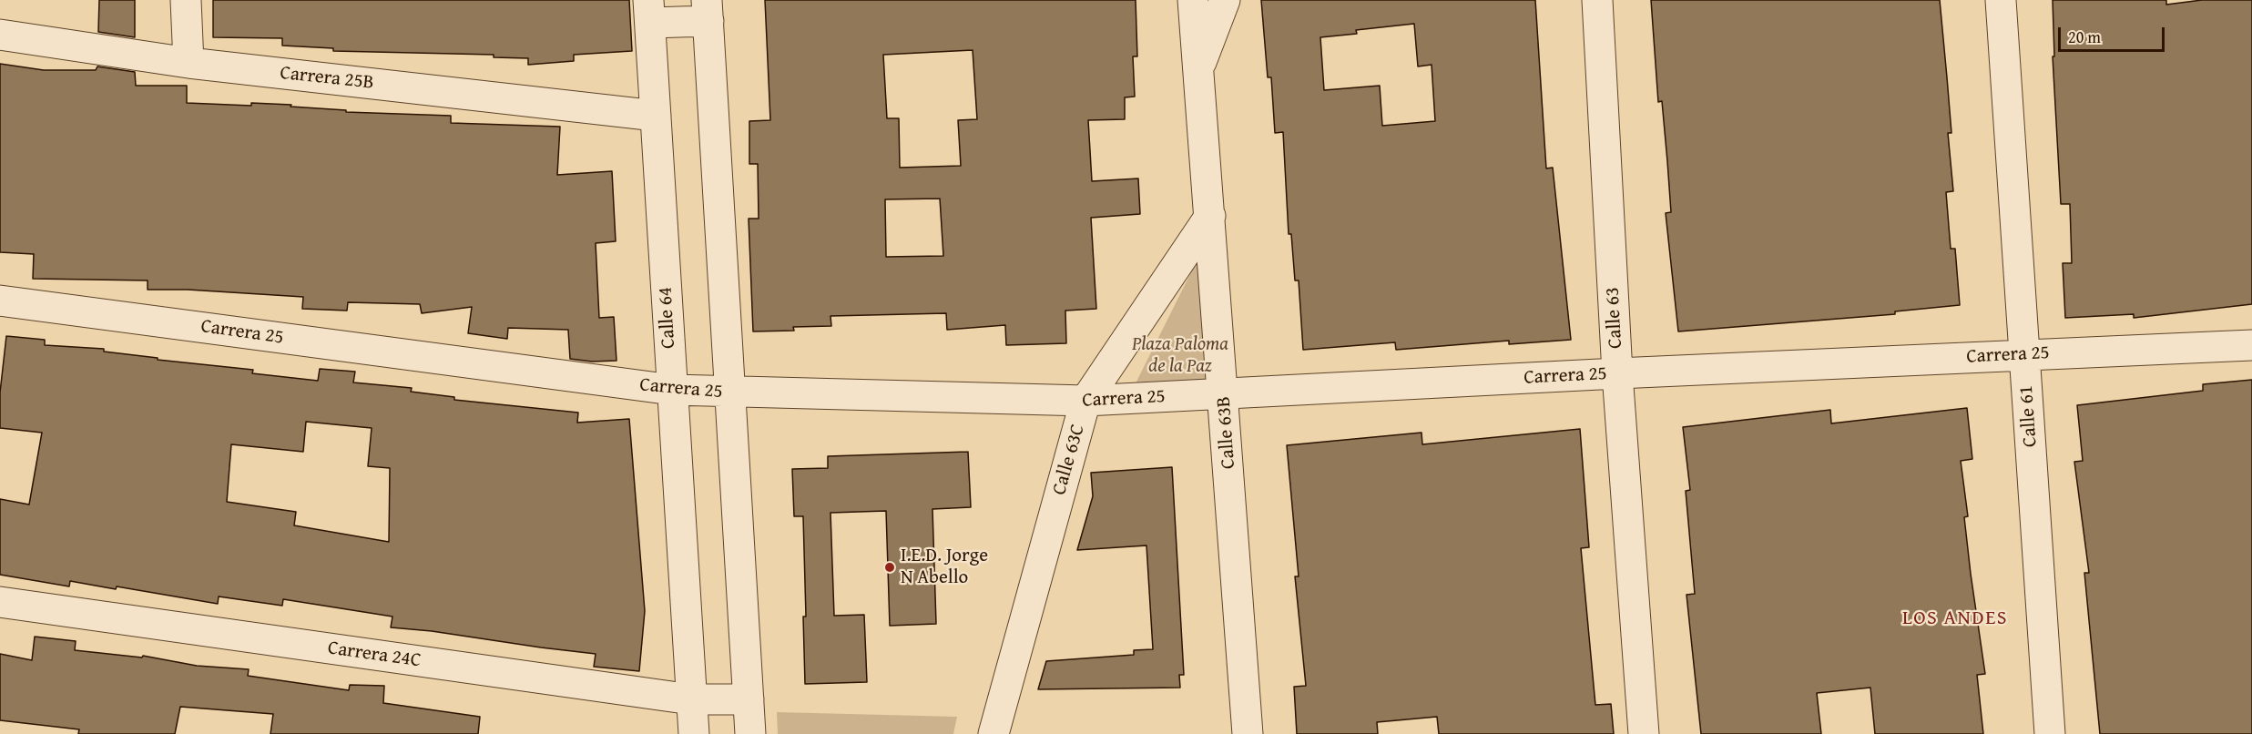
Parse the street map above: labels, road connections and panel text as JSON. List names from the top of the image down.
{
  "streets": {
    "street": [
      "Carrera 25B",
      "Calle 64",
      "Calle 63",
      "Carrera 25",
      "Calle 61",
      "Calle 63B",
      "Calle 63C",
      "Carrera 24C"
    ]
  },
  "crossings": [
    ["Carrera 25B", "Calle 64"],
    ["Calle 64", "Carrera 25"],
    ["Calle 64", "Carrera 24C"],
    ["Calle 63", "Carrera 25"],
    ["Carrera 25", "Calle 61"],
    ["Carrera 25", "Calle 63B"],
    ["Carrera 25", "Calle 63C"],
    ["Calle 63B", "Calle 63C"]
  ],
  "districts": ["LOS ANDES"],
  "parks": ["Plaza Paloma de la Paz"],
  "places": ["I.E.D. Jorge N Abello"],
  "scale_bar": "20 m"
}
